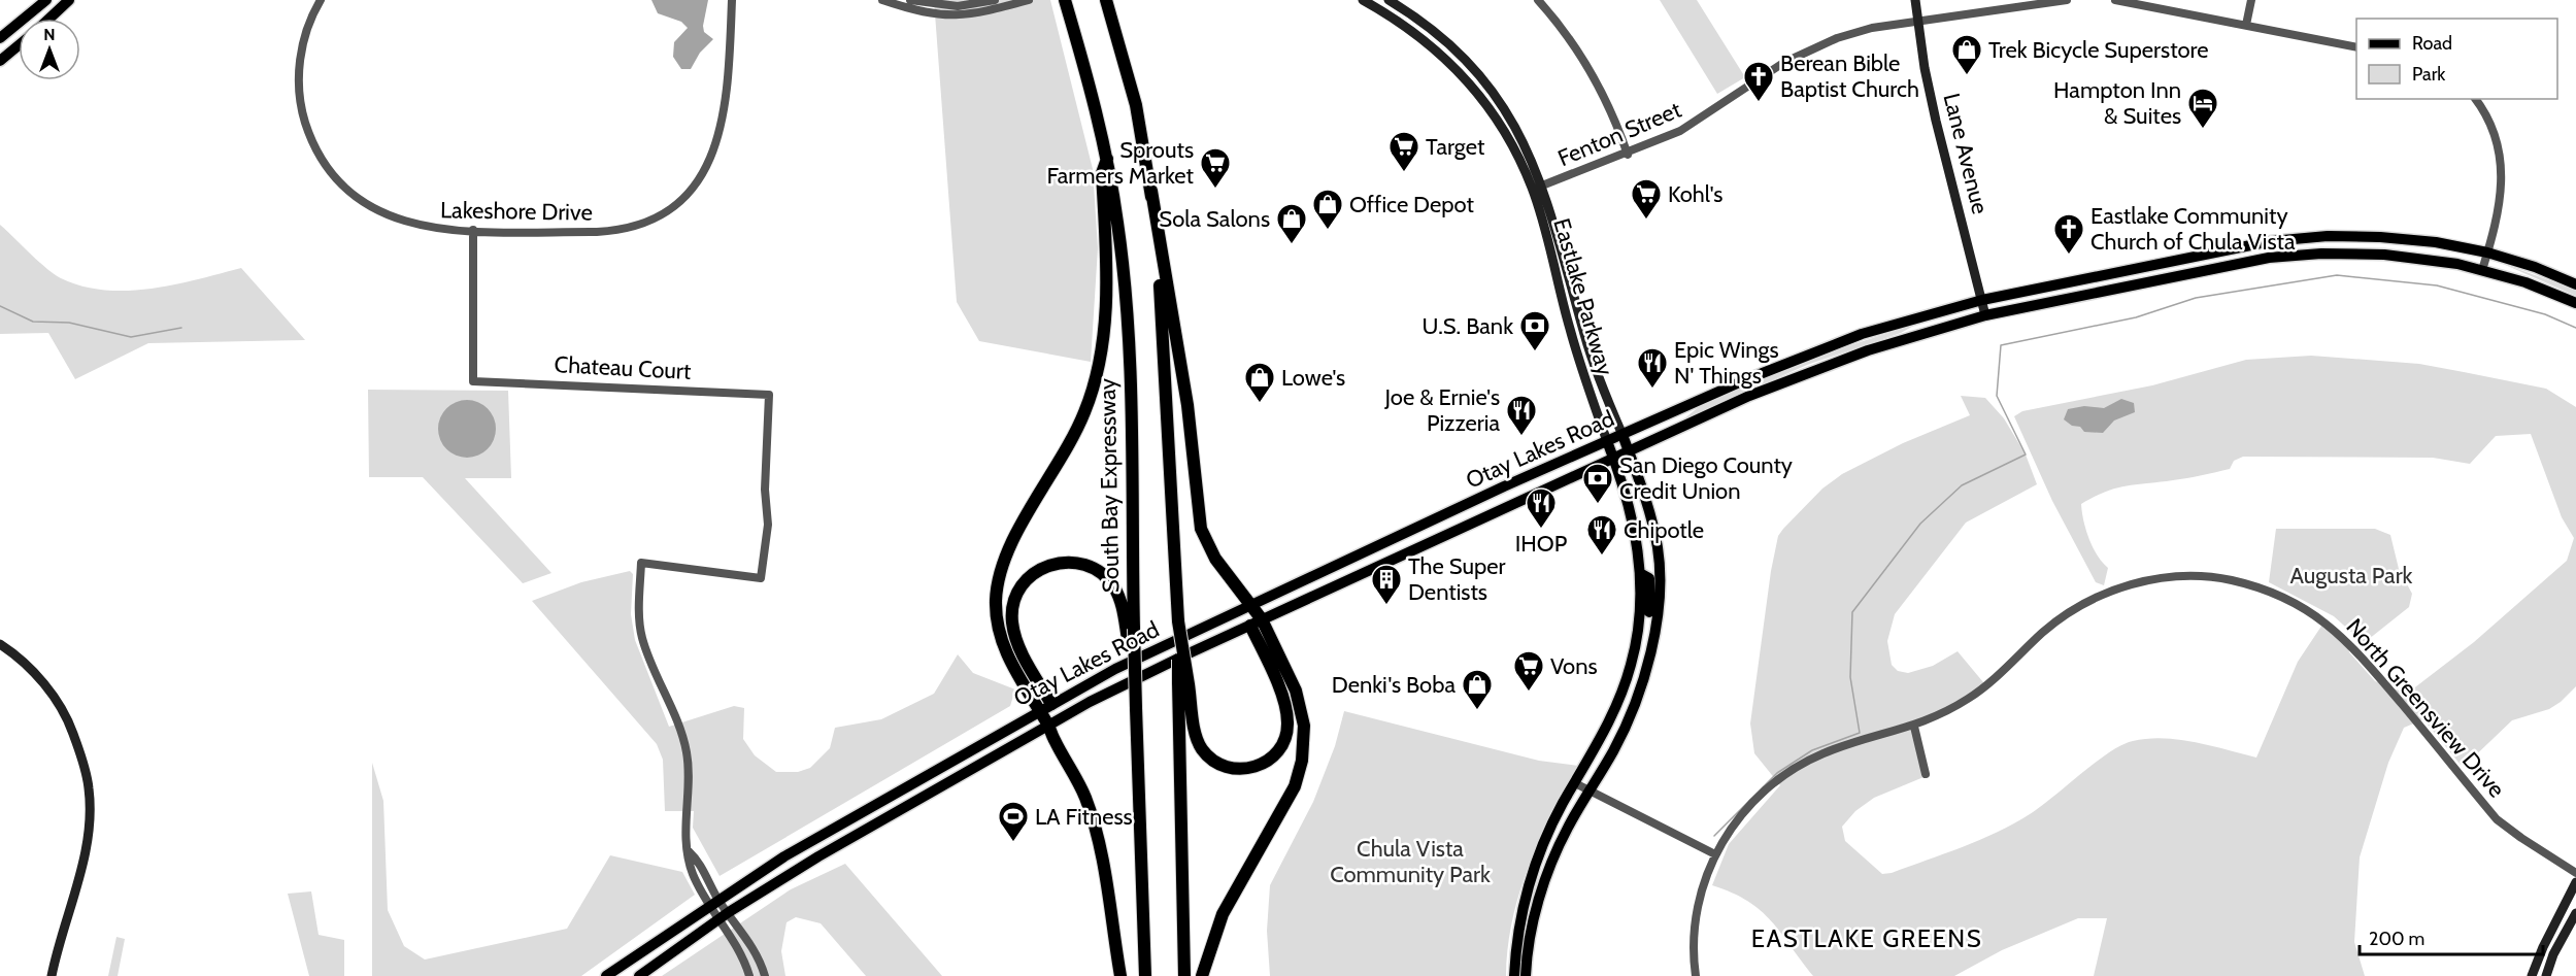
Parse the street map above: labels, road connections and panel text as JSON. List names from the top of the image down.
{
  "streets": {
    "highway": ["South Bay Expressway"],
    "main road": ["Lane Avenue", "Eastlake Parkway", "Otay Lakes Road"],
    "street": [
      "Fenton Street",
      "Lakeshore Drive",
      "Chateau Court",
      "North Greensview Drive"
    ]
  },
  "crossings": [
    ["Fenton Street", "Lane Avenue"],
    ["Fenton Street", "Eastlake Parkway"],
    ["Lane Avenue", "Otay Lakes Road"],
    ["Lakeshore Drive", "Chateau Court"],
    ["Eastlake Parkway", "Otay Lakes Road"],
    ["Chateau Court", "Otay Lakes Road"]
  ],
  "districts": ["EASTLAKE GREENS"],
  "parks": ["Augusta Park", "Chula Vista Community Park"],
  "places": {
    "shop": [
      "Trek Bicycle Superstore",
      "Office Depot",
      "Sola Salons",
      "Lowe's",
      "Denki's Boba"
    ],
    "church": ["Berean Bible Baptist Church", "Eastlake Community Church of Chula Vista"],
    "hotel": ["Hampton Inn & Suites"],
    "supermarket": [
      "Target",
      "Sprouts Farmers Market",
      "Kohl's",
      "Vons"
    ],
    "bank": ["U.S. Bank", "San Diego County Credit Union"],
    "restaurant": [
      "Epic Wings N' Things",
      "Joe & Ernie's Pizzeria",
      "IHOP",
      "Chipotle"
    ],
    "building": ["The Super Dentists"],
    "sports": ["LA Fitness"]
  },
  "legend": ["Road", "Park"],
  "scale_bar": "200 m",
  "north": "top"
}
